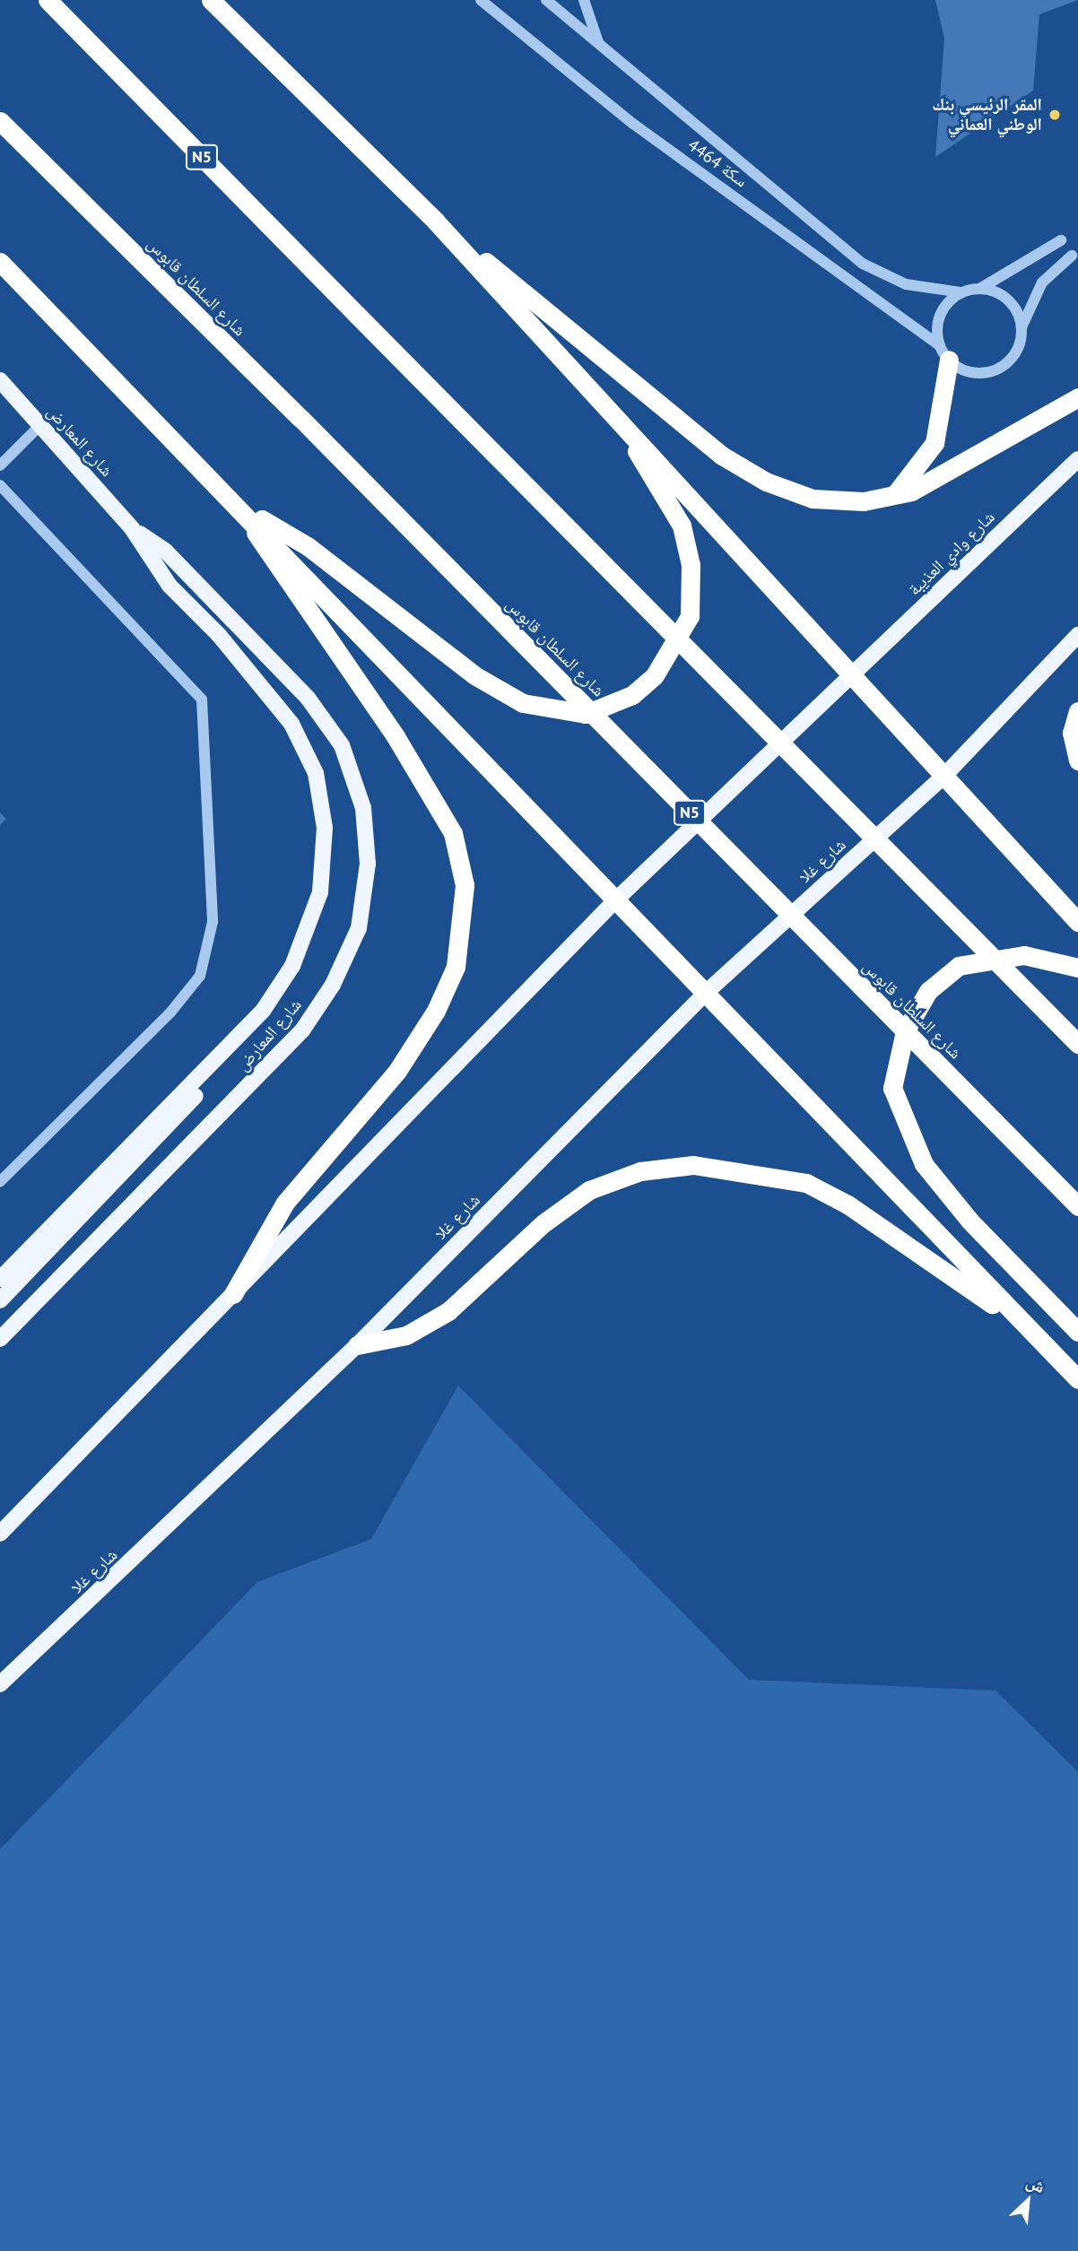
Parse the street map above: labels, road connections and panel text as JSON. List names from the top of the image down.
{
  "streets": {
    "highway": ["N5", "شارع السلطان قابوس"],
    "main road": ["شارع المعارض", "شارع وادي العذيبة", "شارع غلا"],
    "street": ["سكة 4464"]
  },
  "places": ["المقر الرئيسي بنك الوطني العماني"],
  "north": "top right"
}
